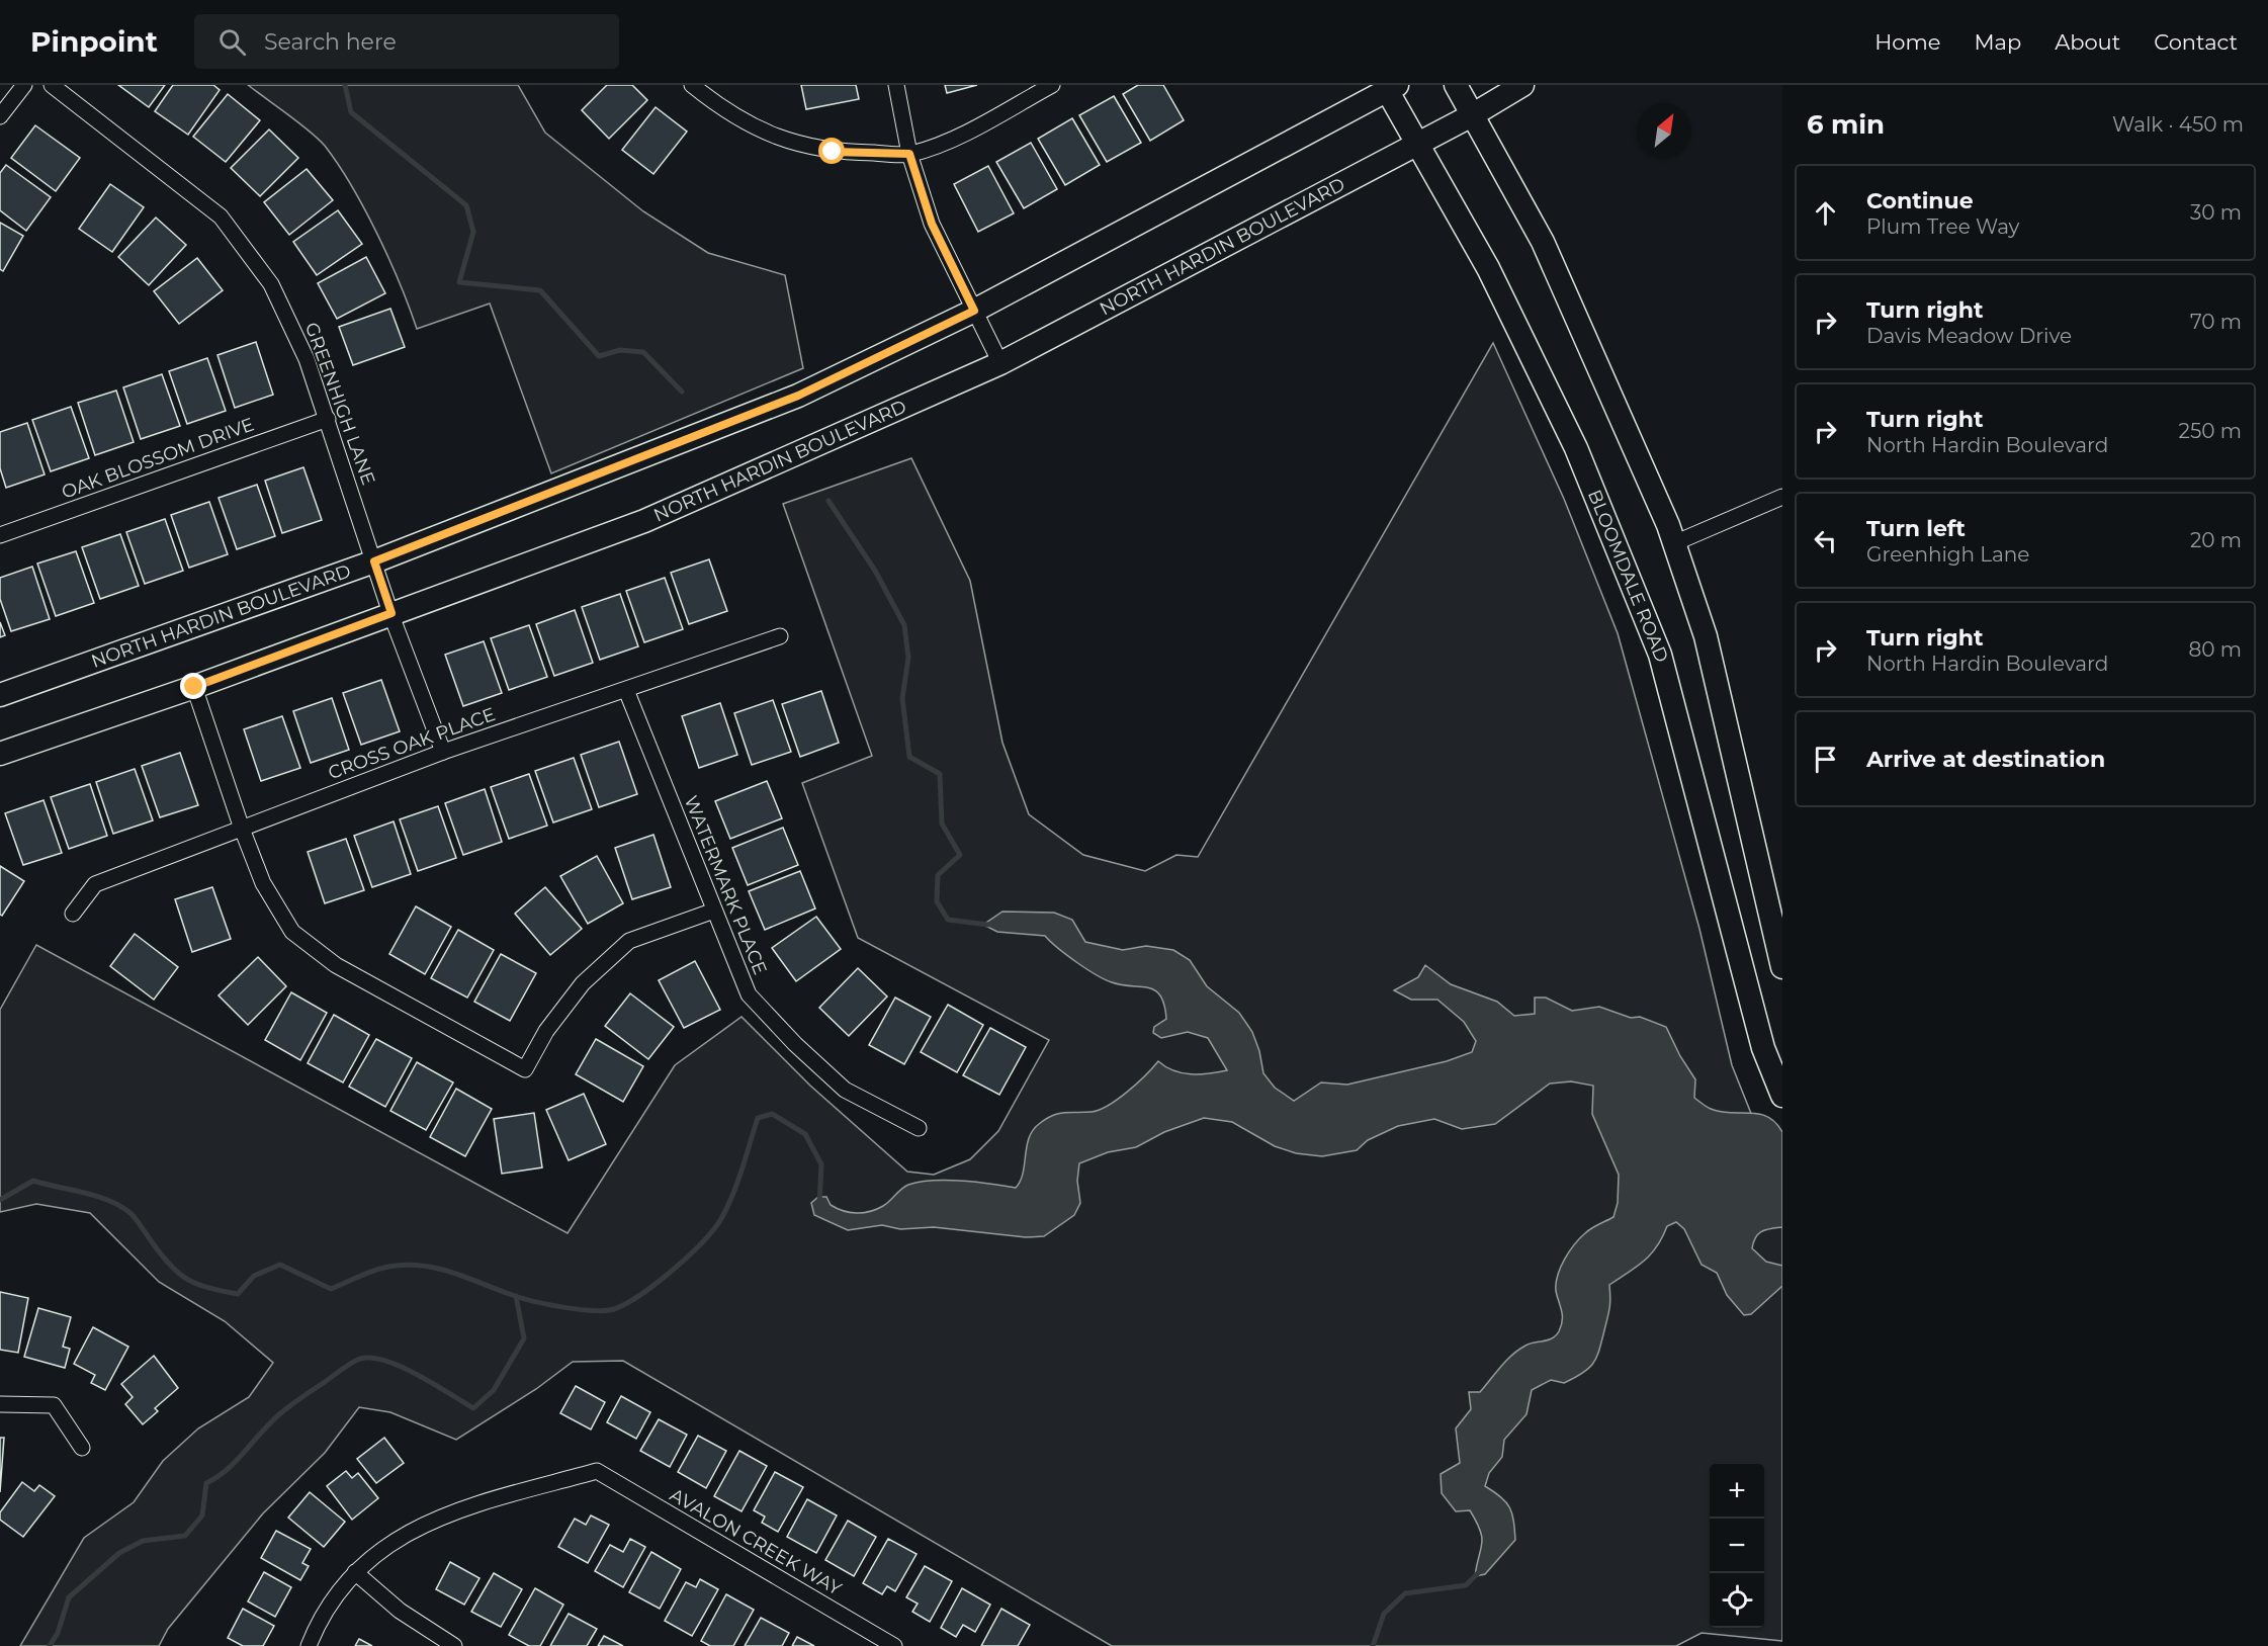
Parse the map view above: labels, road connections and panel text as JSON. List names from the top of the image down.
{
  "streets": {
    "street": [
      "NORTH HARDIN BOULEVARD",
      "GREENHIGH LANE",
      "OAK BLOSSOM DRIVE",
      "BLOOMDALE ROAD",
      "CROSS OAK PLACE",
      "WATERMARK PLACE",
      "AVALON CREEK WAY"
    ]
  },
  "crossings": [
    ["NORTH HARDIN BOULEVARD", "GREENHIGH LANE"],
    ["NORTH HARDIN BOULEVARD", "BLOOMDALE ROAD"],
    ["GREENHIGH LANE", "OAK BLOSSOM DRIVE"],
    ["GREENHIGH LANE", "CROSS OAK PLACE"],
    ["CROSS OAK PLACE", "WATERMARK PLACE"]
  ],
  "north": "top right",
  "page": {
    "header": "Pinpoint",
    "search": "Search here",
    "nav": [
      "Home",
      "Map",
      "About",
      "Contact"
    ],
    "heading": ["6 min", "Walk · 450 m"],
    "list": [
      ["Continue", "Plum Tree Way", "30 m"],
      ["Turn right", "Davis Meadow Drive", "70 m"],
      ["Turn right", "North Hardin Boulevard", "250 m"],
      ["Turn left", "Greenhigh Lane", "20 m"],
      ["Turn right", "North Hardin Boulevard", "80 m"],
      "Arrive at destination"
    ],
    "map_buttons": ["+", "−"]
  }
}
